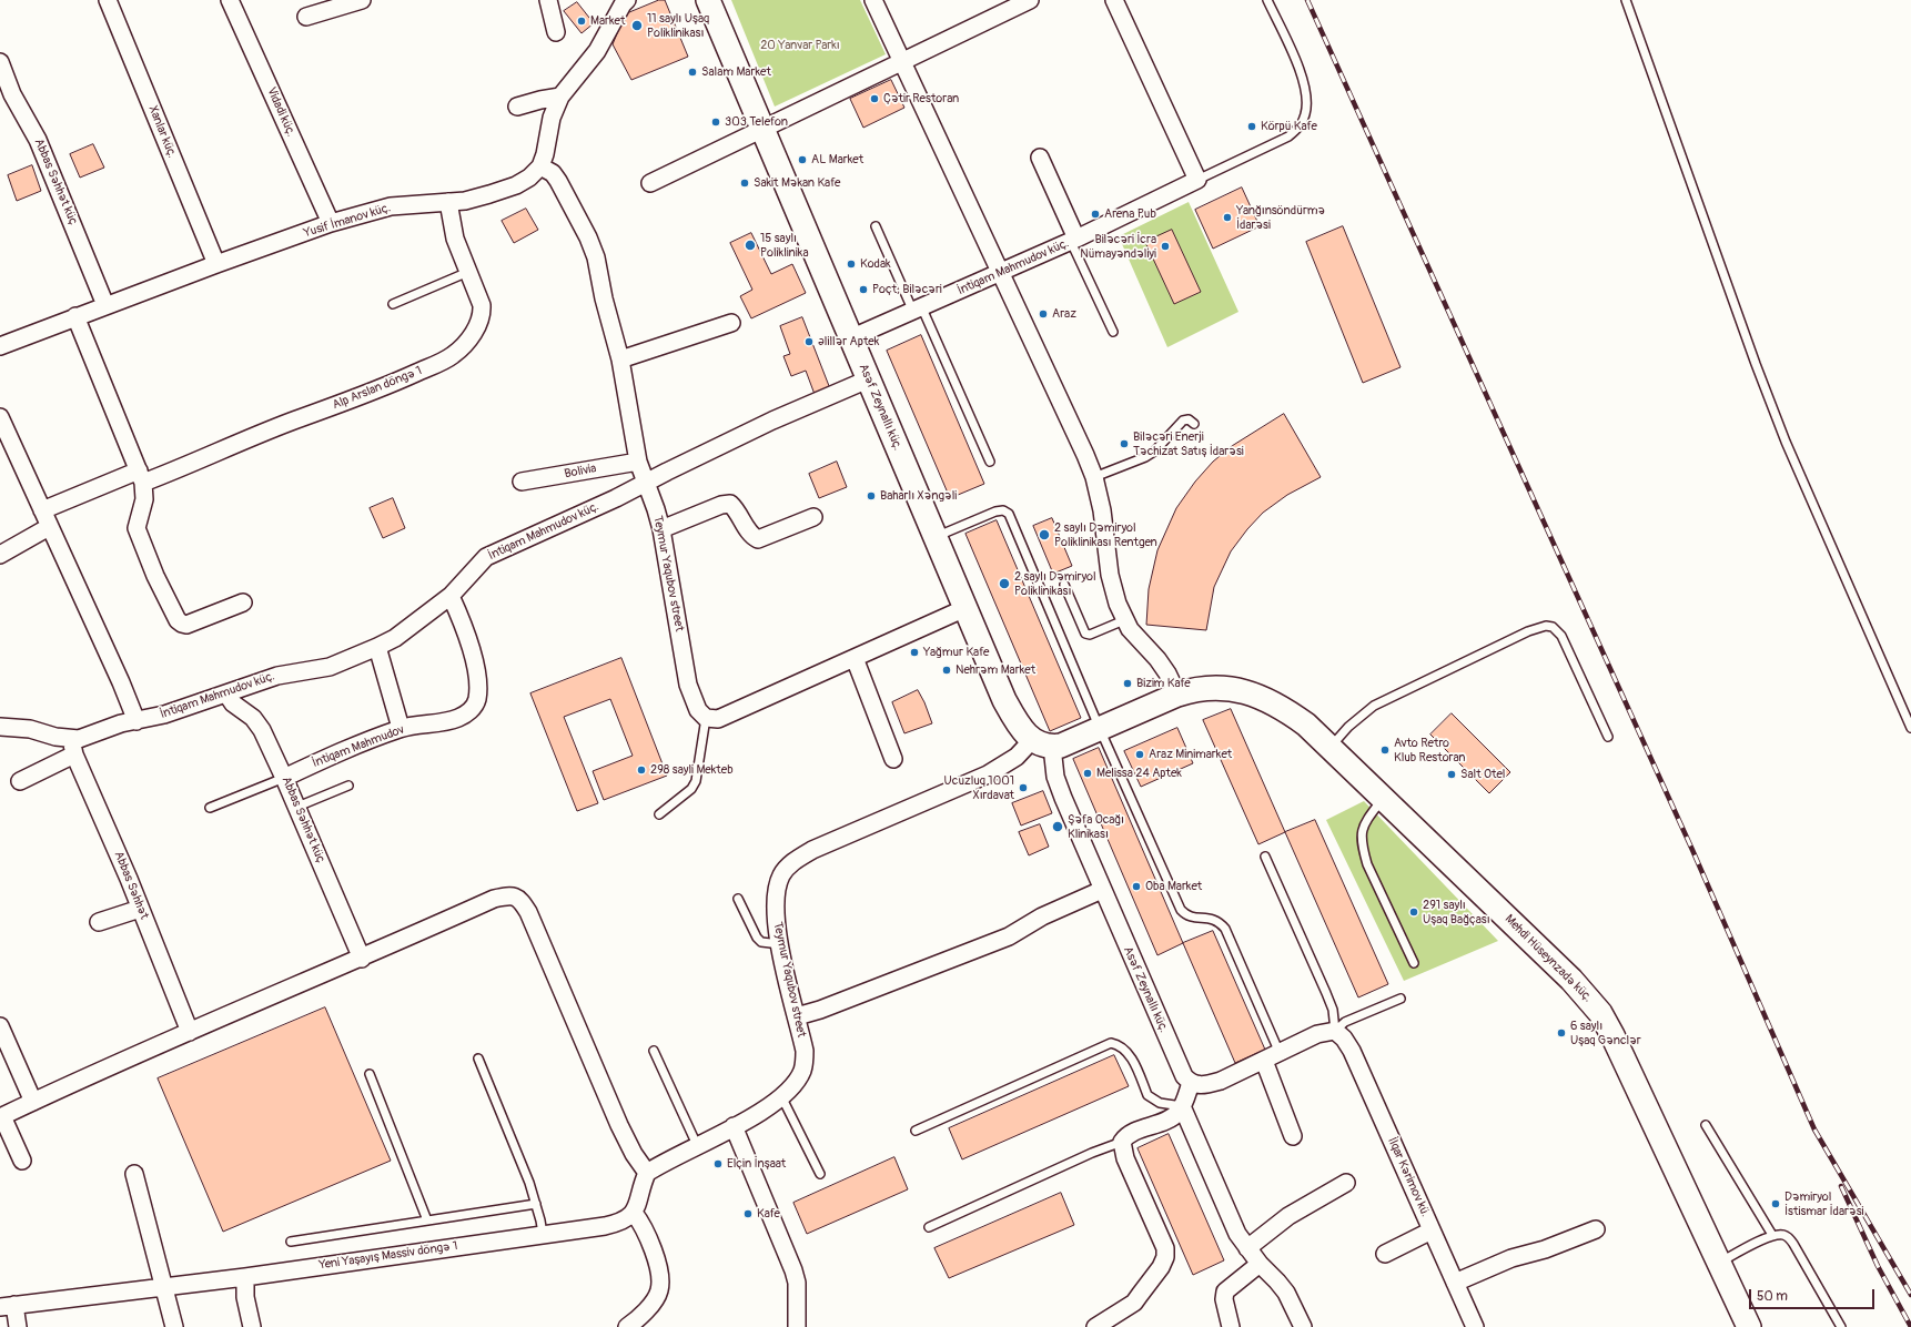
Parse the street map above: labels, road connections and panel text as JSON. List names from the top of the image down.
{
  "streets": {
    "main road": ["Asəf Zeynallı küç.", "Mehdi Hüseynzadə küç."],
    "street": [
      "Vidadi küç.",
      "Xanlar küç.",
      "Abbas Səhhət küç",
      "Yusif İmanov küç.",
      "İntiqam Mahmudov küç.",
      "Alp Arslan döngə 1",
      "Bolivia",
      "Teymur Yaqubov street",
      "İntiqam Mahmudov",
      "Abbas Səhhət",
      "İlqar Kərimov kü.",
      "Yeni Yaşayış Massiv döngə 1"
    ]
  },
  "crossings": [
    ["Vidadi küç.", "Yusif İmanov küç."],
    ["Xanlar küç.", "Yusif İmanov küç."],
    ["Abbas Səhhət küç", "Yusif İmanov küç."],
    ["Abbas Səhhət küç", "İntiqam Mahmudov küç."],
    ["Abbas Səhhət küç", "İntiqam Mahmudov"],
    ["Yusif İmanov küç.", "Alp Arslan döngə 1"],
    ["Yusif İmanov küç.", "Teymur Yaqubov street"],
    ["İntiqam Mahmudov küç.", "Asəf Zeynallı küç."],
    ["İntiqam Mahmudov küç.", "Teymur Yaqubov street"],
    ["İntiqam Mahmudov küç.", "İntiqam Mahmudov"],
    ["İntiqam Mahmudov küç.", "Abbas Səhhət"],
    ["Asəf Zeynallı küç.", "Teymur Yaqubov street"],
    ["Bolivia", "Teymur Yaqubov street"]
  ],
  "parks": ["20 Yanvar Parkı"],
  "places": [
    "Market",
    "11 saylı Uşaq Poliklinikası",
    "Salam Market",
    "Çətir Restoran",
    "303 Telefon",
    "Körpü Kafe",
    "AL Market",
    "Sakit Məkan Kafe",
    "Arena Pub",
    "Yanğınsöndürmə İdarəsi",
    "15 saylı Poliklinika",
    "Biləcəri İcra Nümayəndəliyi",
    "Kodak",
    "Poçt, Biləcəri",
    "Araz",
    "Əlillər Aptek",
    "Biləcəri Enerji Təchizat Satış İdarəsi",
    "Baharlı Xəngəli",
    "2 saylı Dəmiryol Poliklinikası Rentgen",
    "2 saylı Dəmiryol Poliklinikası",
    "Yağmur Kafe",
    "Nehrəm Market",
    "Bizim Kafe",
    "Avto Retro Klub Restoran",
    "Araz Minimarket",
    "298 sayli Mekteb",
    "Melissa 24 Aptek",
    "Salt Otel",
    "Ucuzluq 1001 Xırdavat",
    "Şəfa Ocağı Klinikası",
    "Oba Market",
    "291 saylı Uşaq Bağçası",
    "6 saylı Uşaq Gənclər",
    "Elçin İnşaat",
    "Dəmiryol İstismar İdarəsi",
    "Kafe"
  ],
  "scale_bar": "50 m"
}
